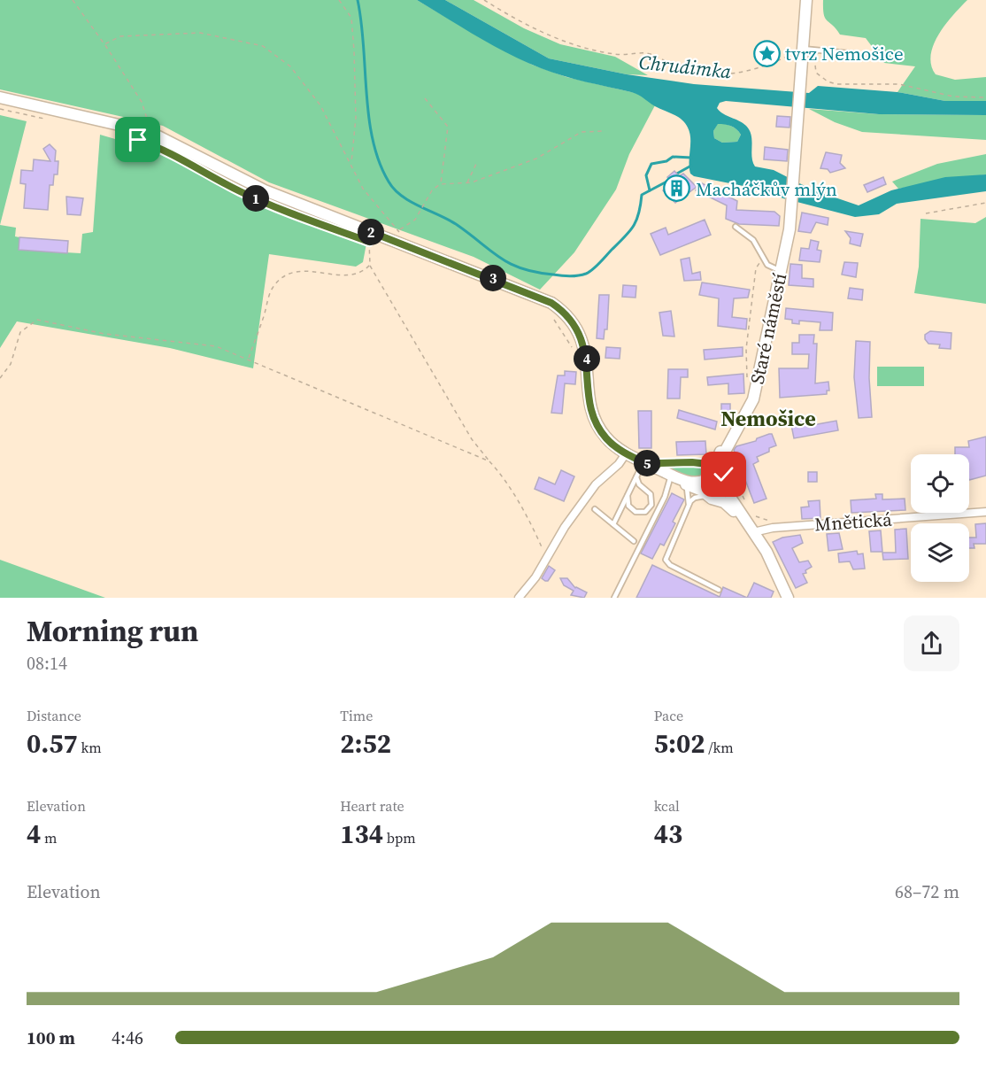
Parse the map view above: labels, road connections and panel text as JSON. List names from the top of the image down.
{
  "streets": {
    "street": ["Staré náměstí", "Mnětická"]
  },
  "crossings": [
    ["Staré náměstí", "Mnětická"]
  ],
  "districts": ["Nemošice"],
  "water": ["Chrudimka"],
  "places": {
    "place": ["tvrz Nemošice"],
    "building": ["Macháčkův mlýn"]
  },
  "page": {
    "pins": [
      "1",
      "2",
      "3",
      "4",
      "5"
    ],
    "heading": ["Morning run", "08:14"],
    "stats": [
      ["Distance", "0.57 km"],
      ["Time", "2:52"],
      ["Pace", "5:02 /km"],
      ["Elevation", "4 m"],
      ["Heart rate", "134 bpm"],
      ["kcal", "43"]
    ],
    "chart": ["Elevation", "68–72 m"],
    "list": [
      {
        "name": "100 m",
        "note": "4:46"
      }
    ]
  }
}
